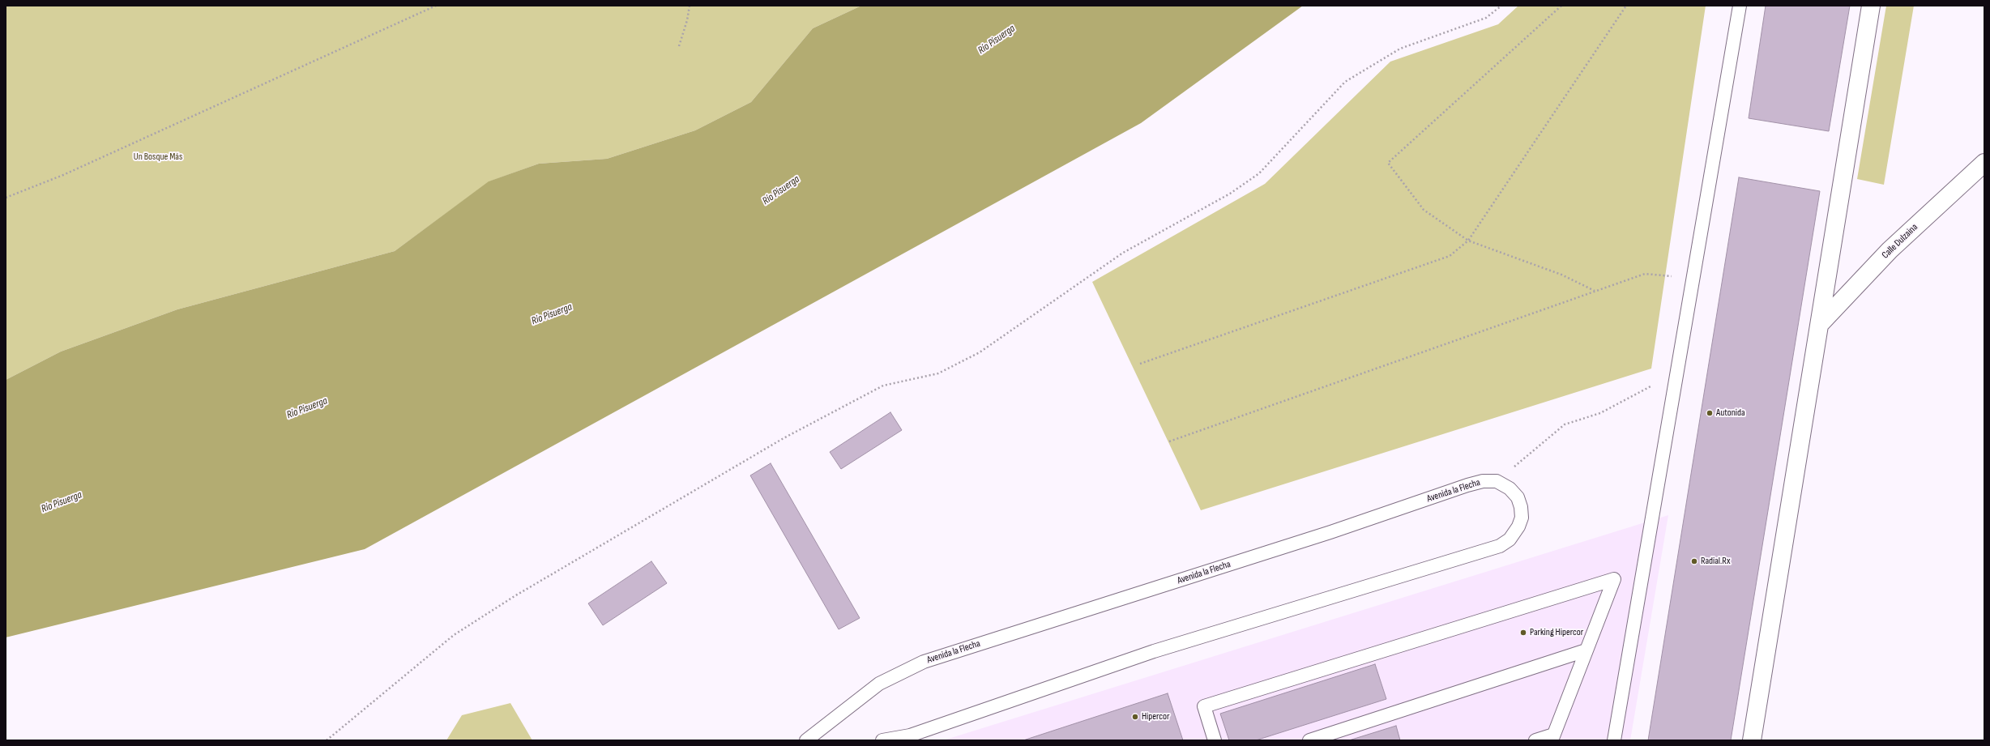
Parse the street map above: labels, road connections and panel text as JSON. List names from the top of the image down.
{
  "streets": {
    "street": ["Calle Dulzaina"],
    "lane": ["Avenida la Flecha"]
  },
  "water": ["Río Pisuerga"],
  "parks": ["Un Bosque Más"],
  "places": [
    "Autonida",
    "Radial.Rx",
    "Parking Hipercor",
    "Hipercor"
  ]
}
